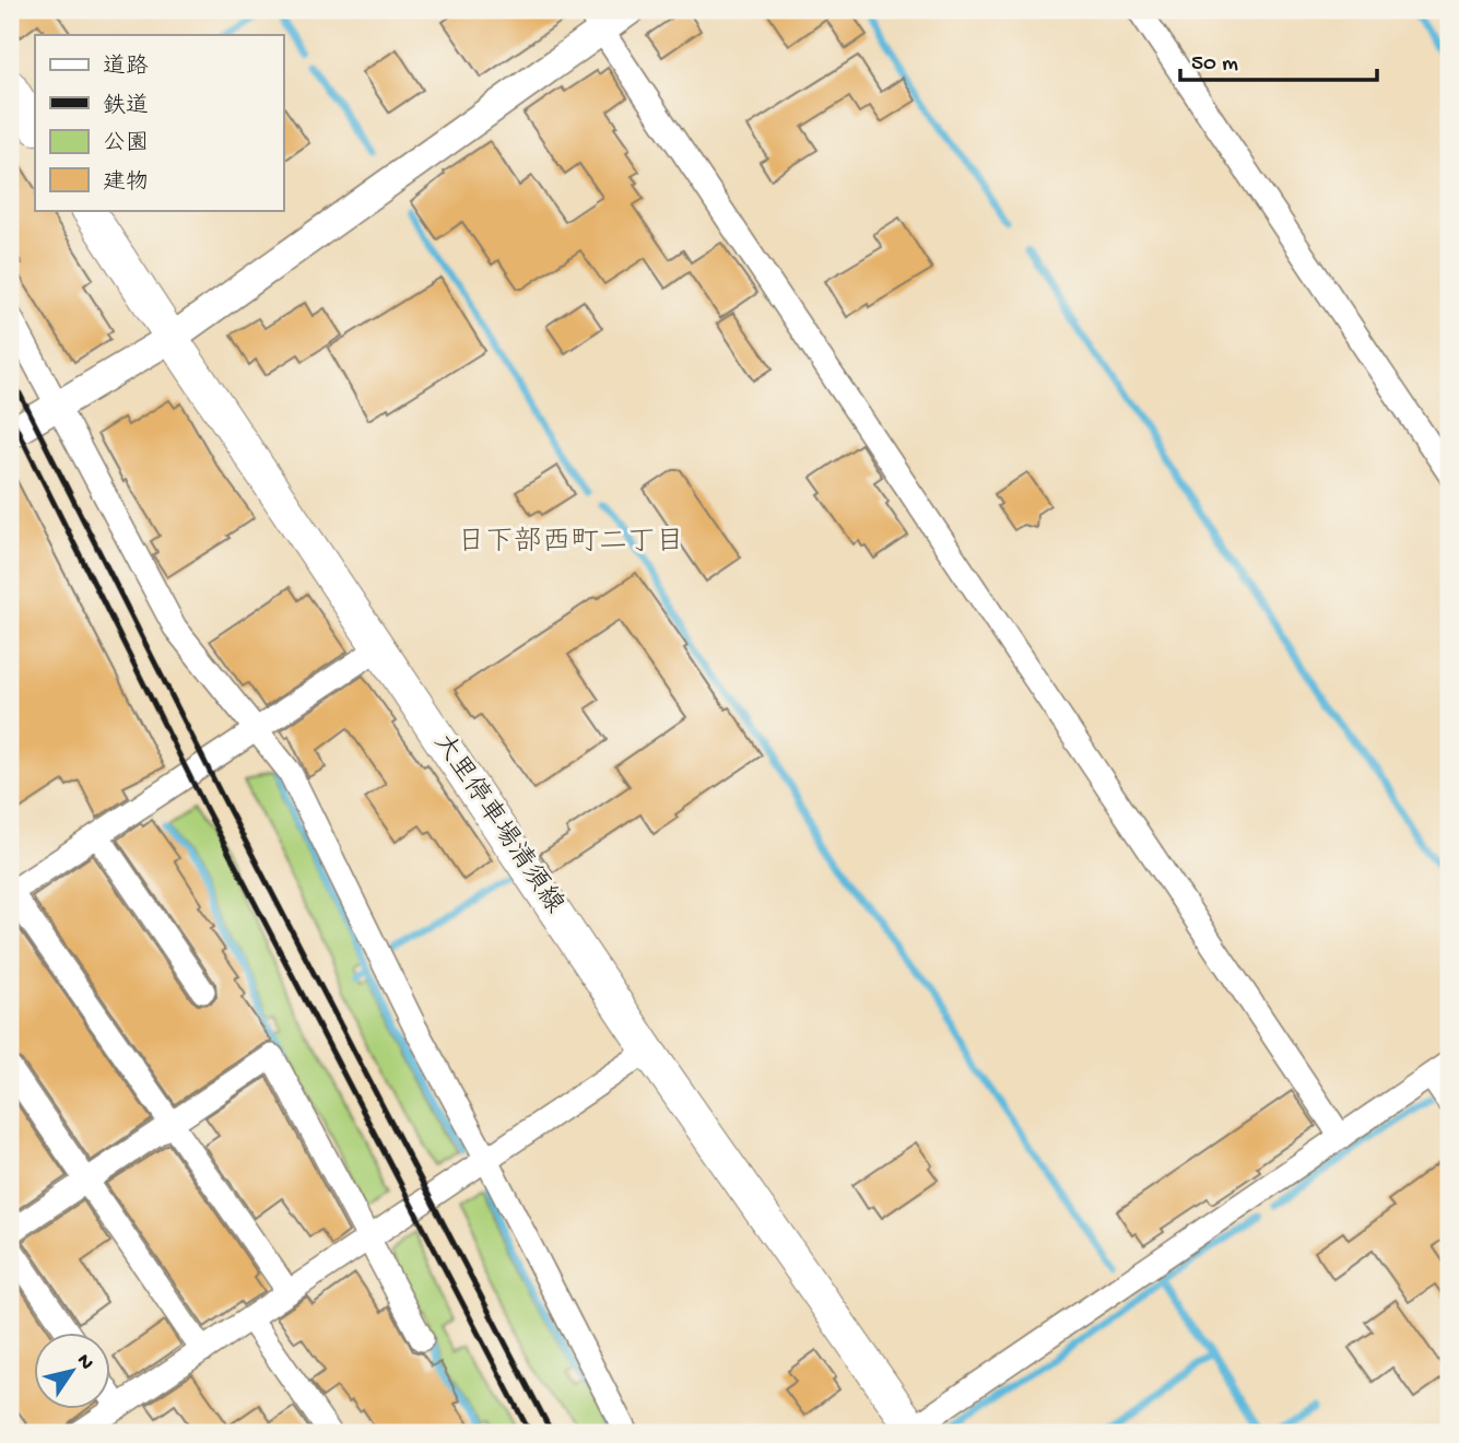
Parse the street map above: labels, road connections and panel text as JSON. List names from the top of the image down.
{
  "streets": {
    "main road": ["大里停車場清須線"]
  },
  "districts": ["日下部西町二丁目"],
  "legend": [
    "道路",
    "鉄道",
    "公園",
    "建物"
  ],
  "scale_bar": "50 m",
  "north": "top right"
}
